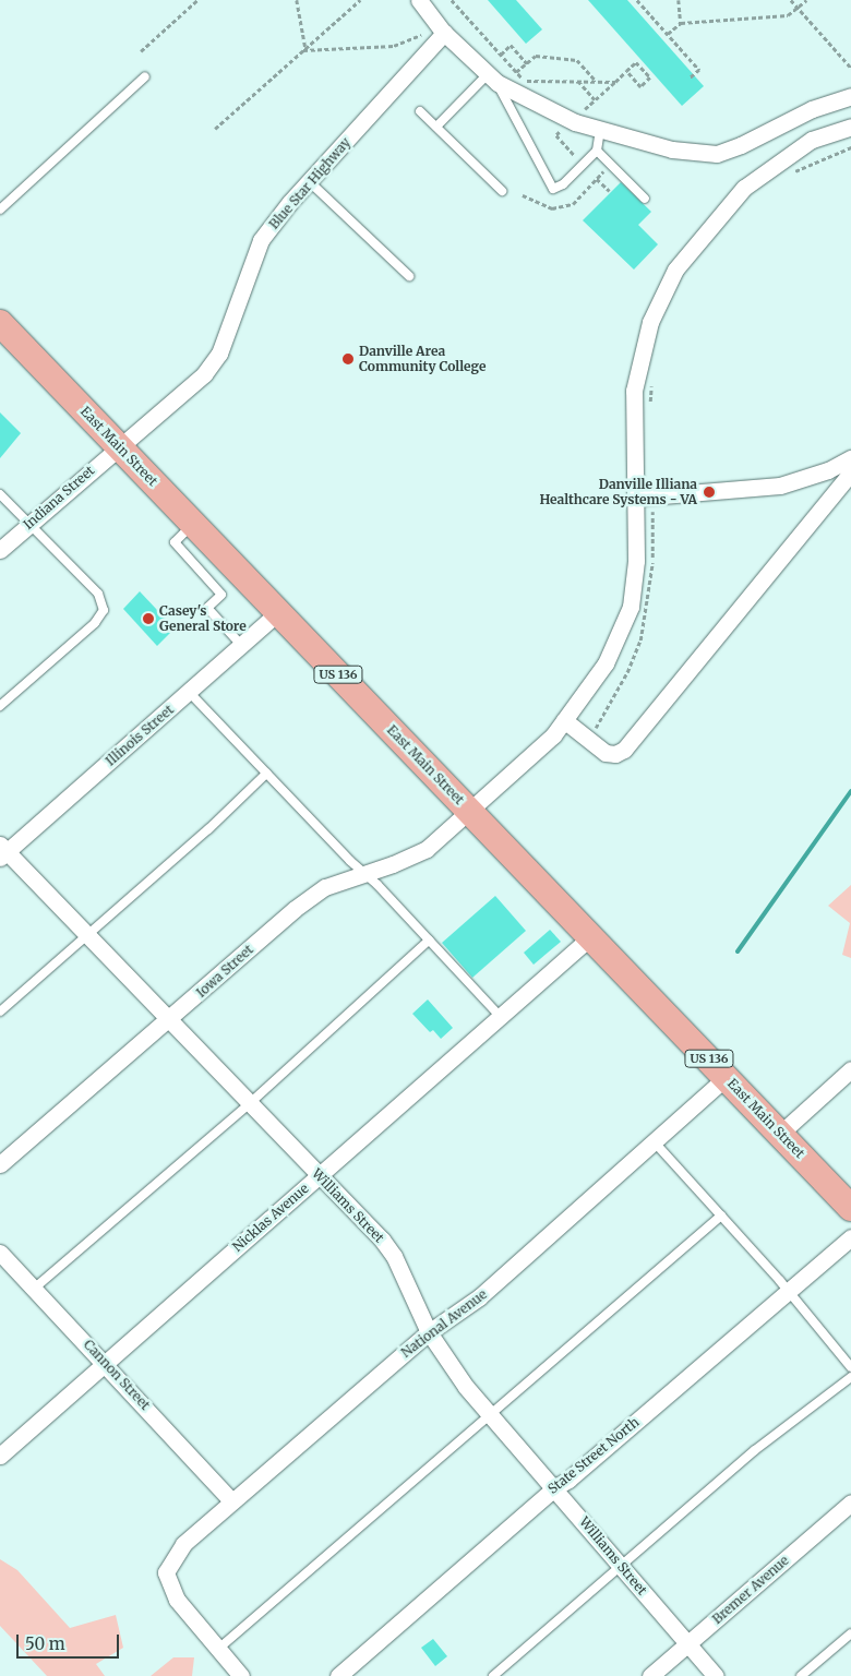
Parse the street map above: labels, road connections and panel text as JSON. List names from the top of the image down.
{
  "streets": {
    "main road": ["East Main Street", "US 136"],
    "street": [
      "Blue Star Highway",
      "Indiana Street",
      "Illinois Street",
      "Iowa Street",
      "Williams Street",
      "Nicklas Avenue",
      "National Avenue",
      "Cannon Street",
      "State Street North",
      "Bremer Avenue"
    ]
  },
  "crossings": [
    ["Blue Star Highway", "East Main Street"],
    ["Blue Star Highway", "Indiana Street"],
    ["East Main Street", "Indiana Street"],
    ["East Main Street", "Illinois Street"],
    ["East Main Street", "Iowa Street"],
    ["East Main Street", "Nicklas Avenue"],
    ["East Main Street", "National Avenue"],
    ["Illinois Street", "Williams Street"],
    ["Iowa Street", "Williams Street"],
    ["Williams Street", "Nicklas Avenue"],
    ["Williams Street", "National Avenue"],
    ["Williams Street", "State Street North"],
    ["Williams Street", "Bremer Avenue"],
    ["Nicklas Avenue", "Cannon Street"],
    ["National Avenue", "Cannon Street"]
  ],
  "places": ["Danville Area Community College", "Danville Illiana Healthcare Systems - VA", "Casey's General Store"],
  "scale_bar": "50 m"
}
